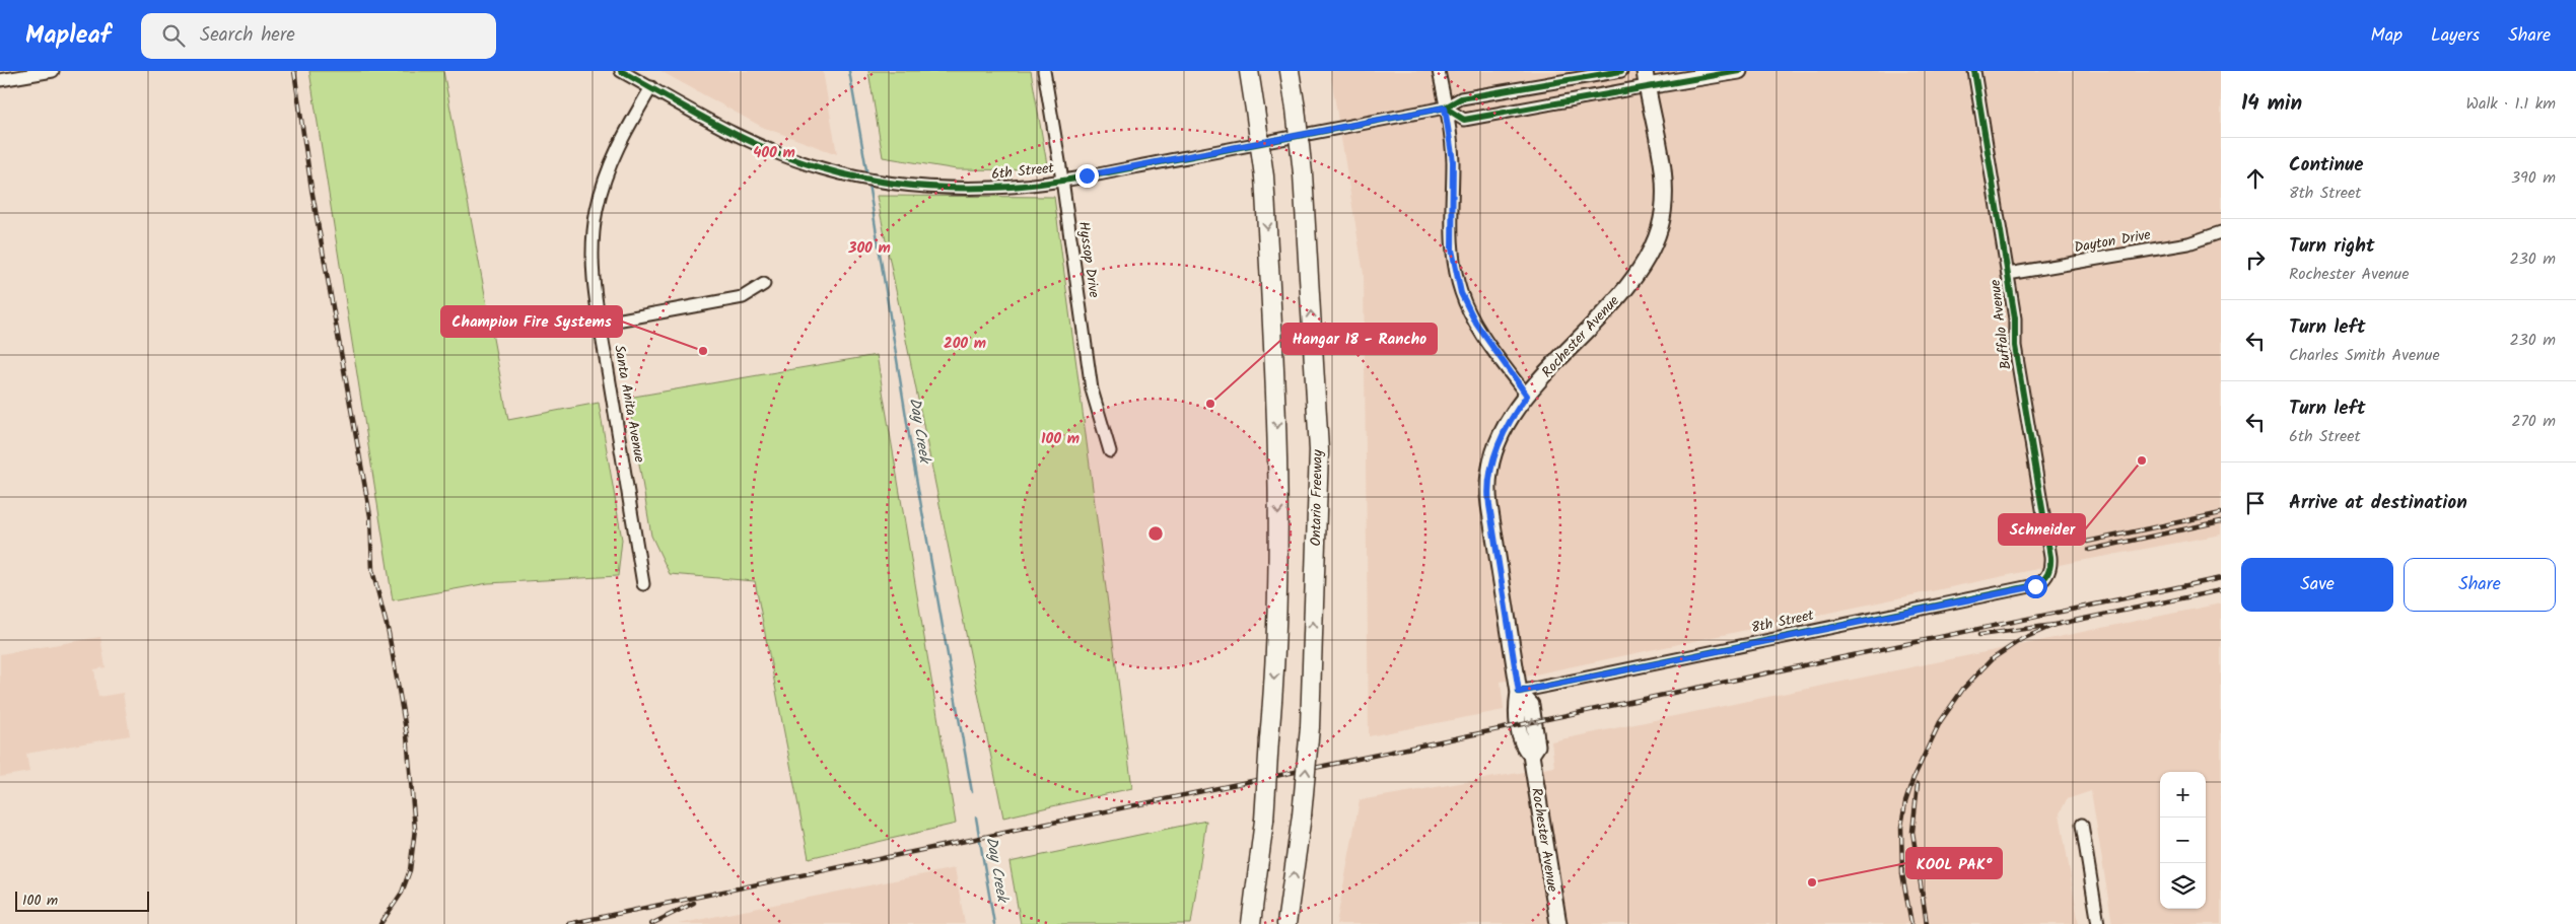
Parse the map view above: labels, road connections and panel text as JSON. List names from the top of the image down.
{
  "streets": {
    "highway": ["Ontario Freeway"],
    "main road": ["Rochester Avenue"],
    "street": [
      "6th Street",
      "Dayton Drive",
      "Hyssop Drive",
      "Buffalo Avenue",
      "Santa Anita Avenue",
      "8th Street"
    ]
  },
  "crossings": [
    ["6th Street", "Hyssop Drive"],
    ["6th Street", "Santa Anita Avenue"],
    ["Dayton Drive", "Buffalo Avenue"],
    ["Buffalo Avenue", "8th Street"],
    ["Rochester Avenue", "8th Street"]
  ],
  "water": ["Day Creek"],
  "places": [
    "Champion Fire Systems",
    "Hangar 18 - Rancho",
    "Schneider",
    "KOOL PAK°"
  ],
  "scale_bar": "100 m",
  "page": {
    "header": "Mapleaf",
    "search": "Search here",
    "nav": ["Map", "Layers", "Share"],
    "heading": ["14 min", "Walk · 1.1 km"],
    "list": [
      ["Continue", "8th Street", "390 m"],
      ["Turn right", "Rochester Avenue", "230 m"],
      ["Turn left", "Charles Smith Avenue", "230 m"],
      ["Turn left", "6th Street", "270 m"],
      "Arrive at destination"
    ],
    "buttons": ["Save", "Share"],
    "map_buttons": ["+", "−"],
    "scale": "100 m"
  },
  "rings": [
    "400 m",
    "300 m",
    "200 m",
    "100 m"
  ]
}
